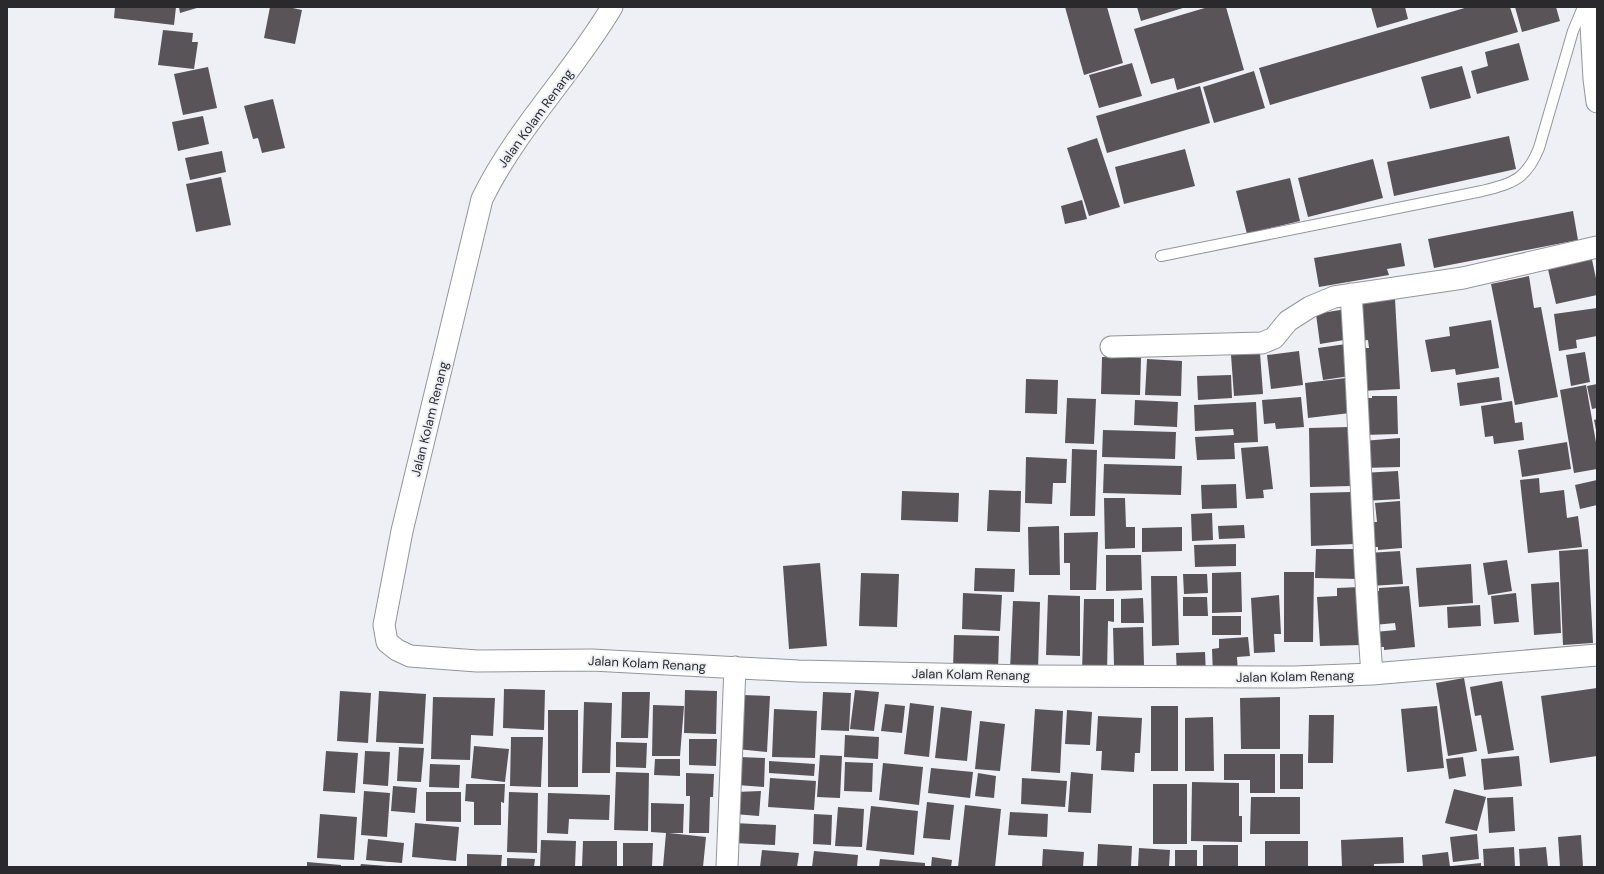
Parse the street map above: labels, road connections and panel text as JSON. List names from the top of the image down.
{
  "streets": {
    "street": ["Jalan Kolam Renang"]
  }
}
